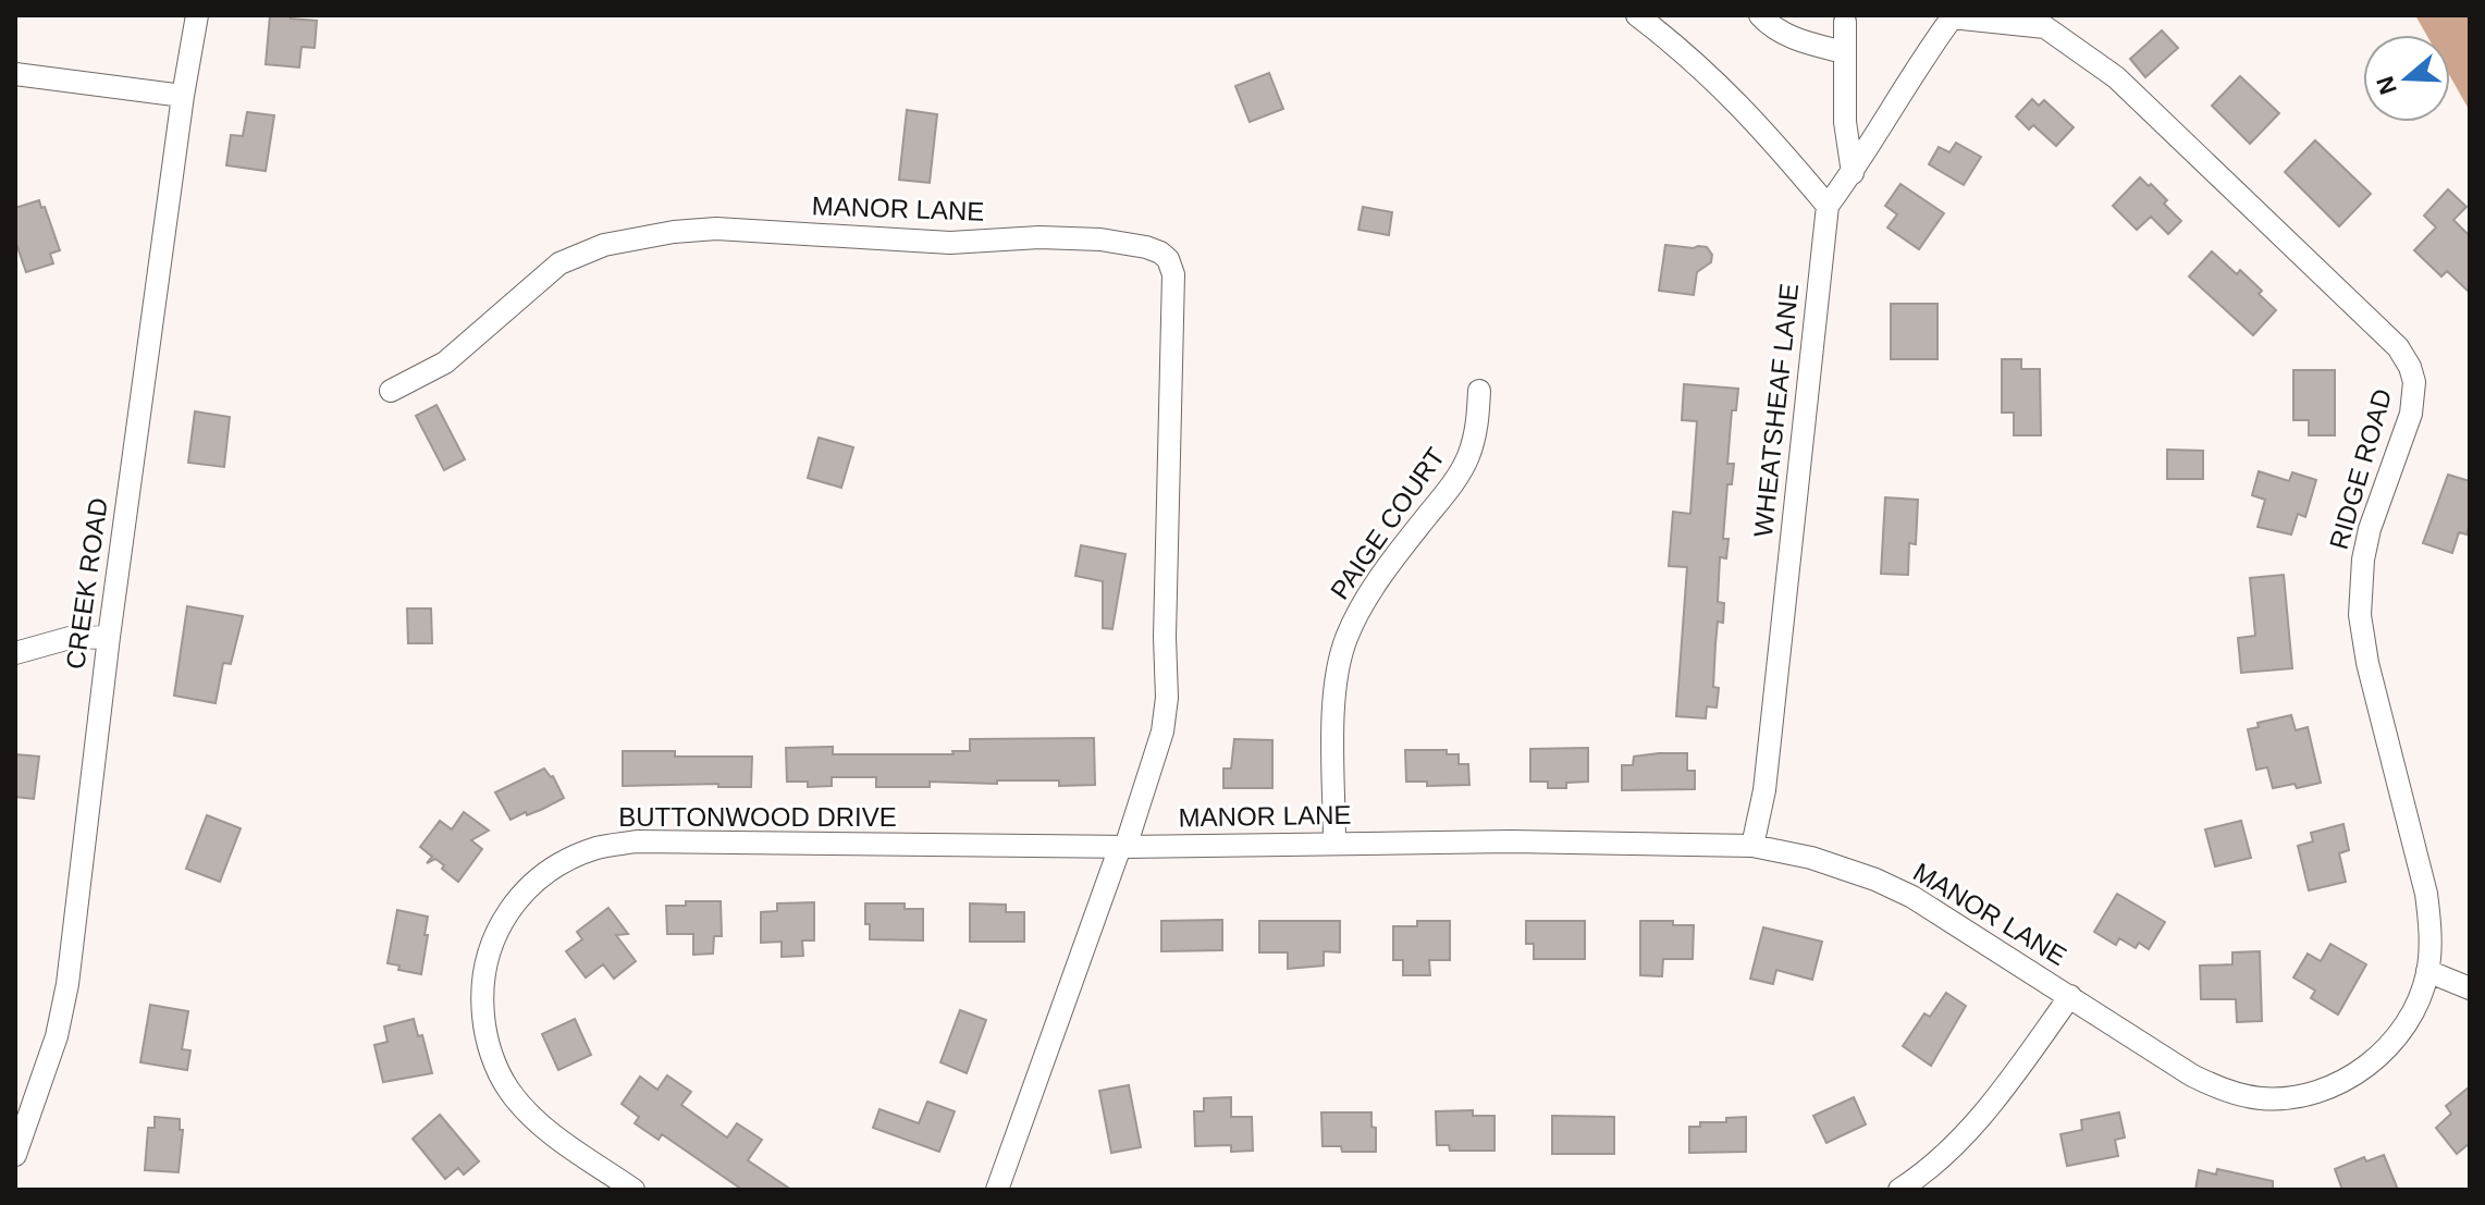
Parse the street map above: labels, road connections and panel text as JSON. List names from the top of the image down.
{
  "streets": {
    "street": [
      "MANOR LANE",
      "WHEATSHEAF LANE",
      "RIDGE ROAD",
      "PAIGE COURT",
      "CREEK ROAD",
      "BUTTONWOOD DRIVE"
    ]
  },
  "crossings": [
    ["MANOR LANE", "WHEATSHEAF LANE"],
    ["MANOR LANE", "RIDGE ROAD"],
    ["MANOR LANE", "PAIGE COURT"],
    ["MANOR LANE", "BUTTONWOOD DRIVE"]
  ],
  "north": "left"
}
